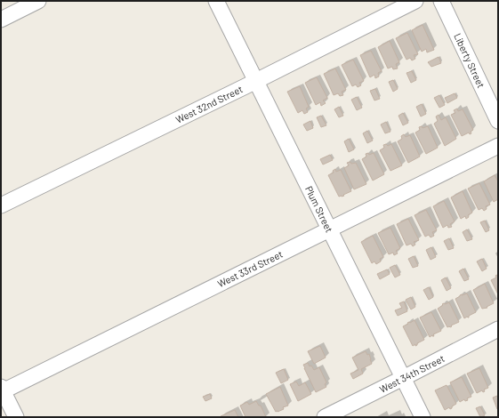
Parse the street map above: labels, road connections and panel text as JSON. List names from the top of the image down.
{
  "streets": {
    "street": [
      "Liberty Street",
      "West 32nd Street",
      "Plum Street",
      "West 33rd Street",
      "West 34th Street"
    ]
  },
  "crossings": [
    ["West 32nd Street", "Plum Street"],
    ["Plum Street", "West 33rd Street"],
    ["Plum Street", "West 34th Street"]
  ]
}
